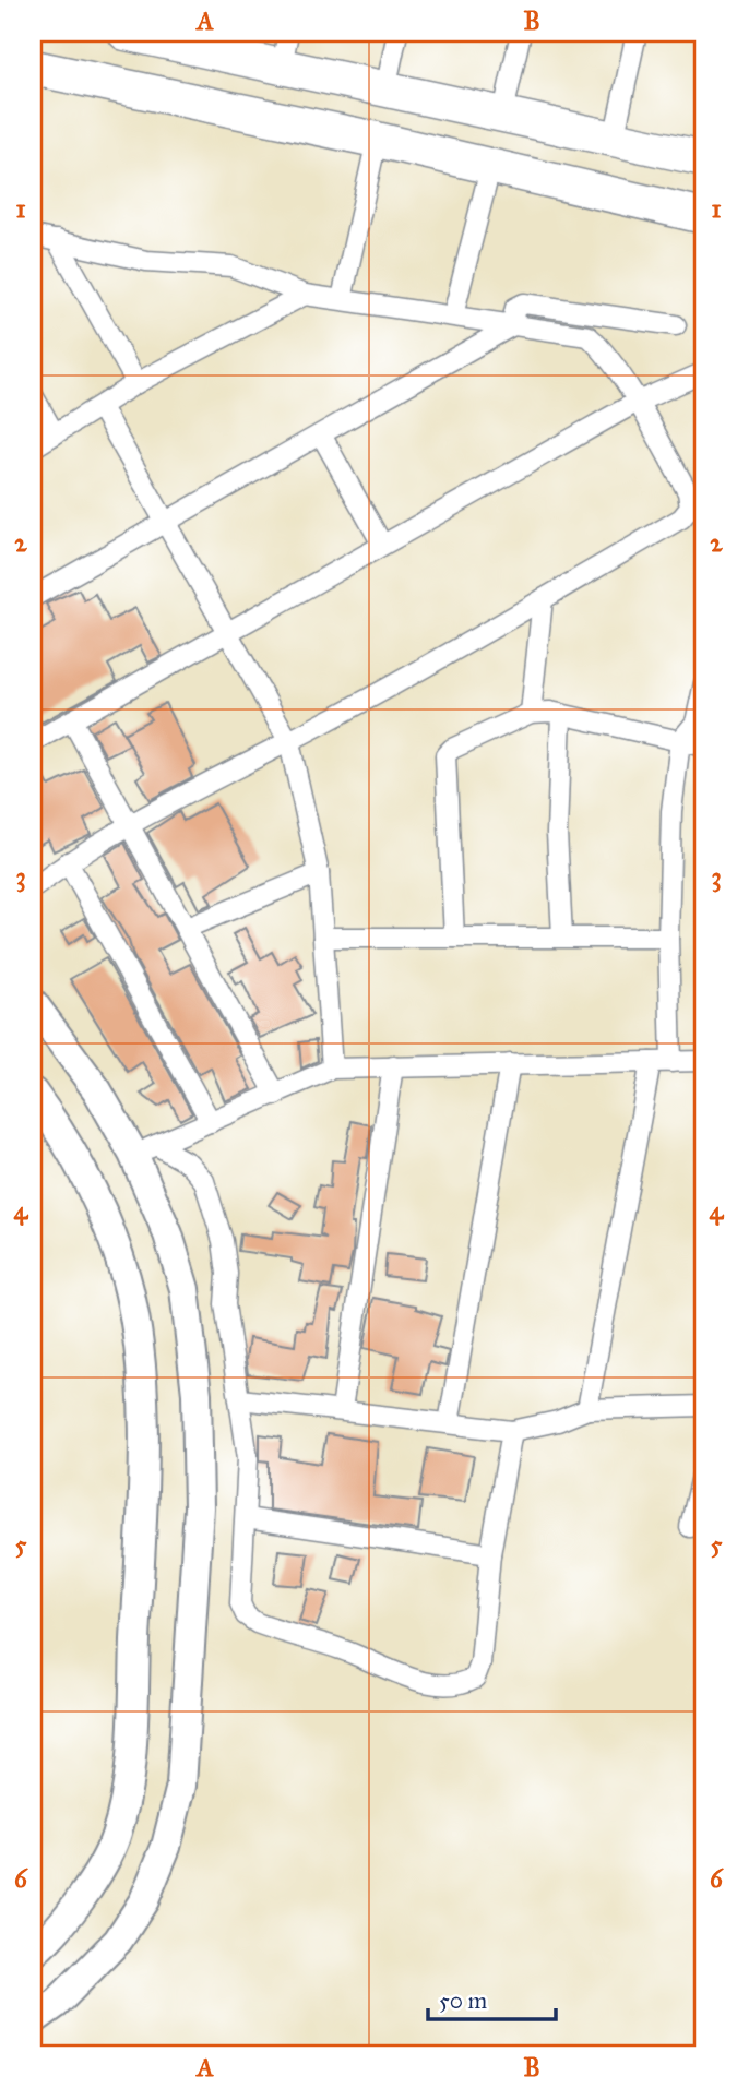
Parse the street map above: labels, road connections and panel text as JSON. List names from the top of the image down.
{
  "scale_bar": "50 m",
  "grid": {
    "columns": ["A", "B"],
    "rows": [
      "1",
      "2",
      "3",
      "4",
      "5",
      "6"
    ]
  }
}
